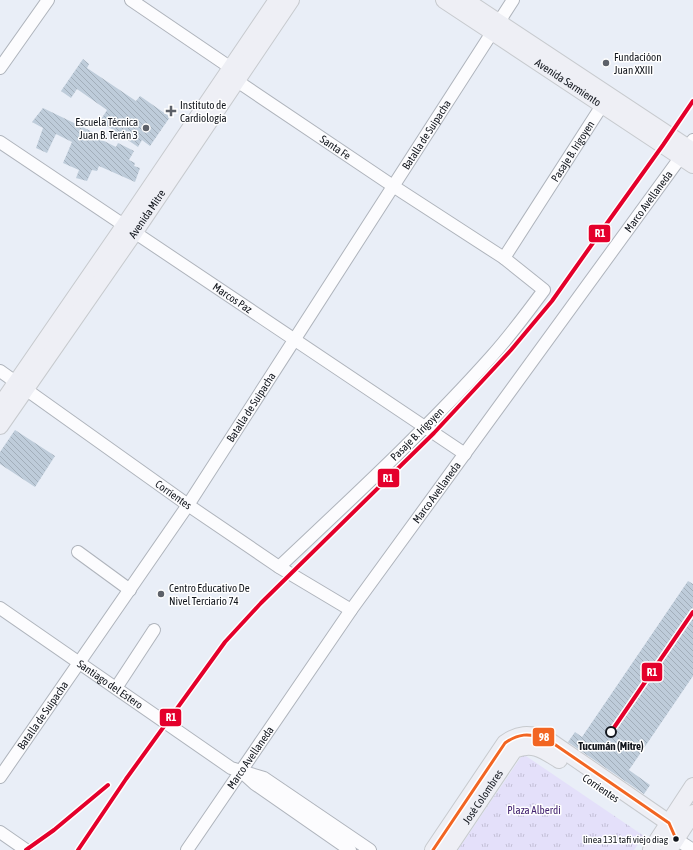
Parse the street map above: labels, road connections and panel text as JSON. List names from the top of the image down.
{
  "streets": {
    "main road": [
      "Avenida Sarmiento",
      "Avenida Mitre",
      "Corrientes",
      "José Colombres"
    ],
    "street": [
      "Batalla de Suipacha",
      "Santa Fe",
      "Pasaje B. Irigoyen",
      "Marco Avellaneda",
      "Marcos Paz",
      "Santiago del Estero"
    ]
  },
  "crossings": [
    ["Avenida Sarmiento", "Batalla de Suipacha"],
    ["Avenida Sarmiento", "Pasaje B. Irigoyen"],
    ["Avenida Sarmiento", "Marco Avellaneda"],
    ["Batalla de Suipacha", "Santa Fe"],
    ["Batalla de Suipacha", "Marcos Paz"],
    ["Batalla de Suipacha", "Corrientes"],
    ["Batalla de Suipacha", "Santiago del Estero"],
    ["Santa Fe", "Pasaje B. Irigoyen"],
    ["Santa Fe", "Avenida Mitre"],
    ["Pasaje B. Irigoyen", "Marcos Paz"],
    ["Pasaje B. Irigoyen", "Corrientes"],
    ["Marco Avellaneda", "Marcos Paz"],
    ["Marco Avellaneda", "Corrientes"],
    ["Marco Avellaneda", "Santiago del Estero"],
    ["Avenida Mitre", "Marcos Paz"],
    ["Avenida Mitre", "Corrientes"],
    ["Corrientes", "José Colombres"]
  ],
  "parks": ["Plaza Alberdi"],
  "places": {
    "other": [
      "Fundacióon Juan XXIII",
      "Escuela Técnica Juan B. Terán 3",
      "Centro Educativo De Nivel Terciario 74",
      "Tucumán (Mitre)",
      "linea 131 tafi viejo diag"
    ],
    "health": ["Instituto de Cardiología"]
  },
  "lines": ["transit line R1", "transit line 98"]
}
